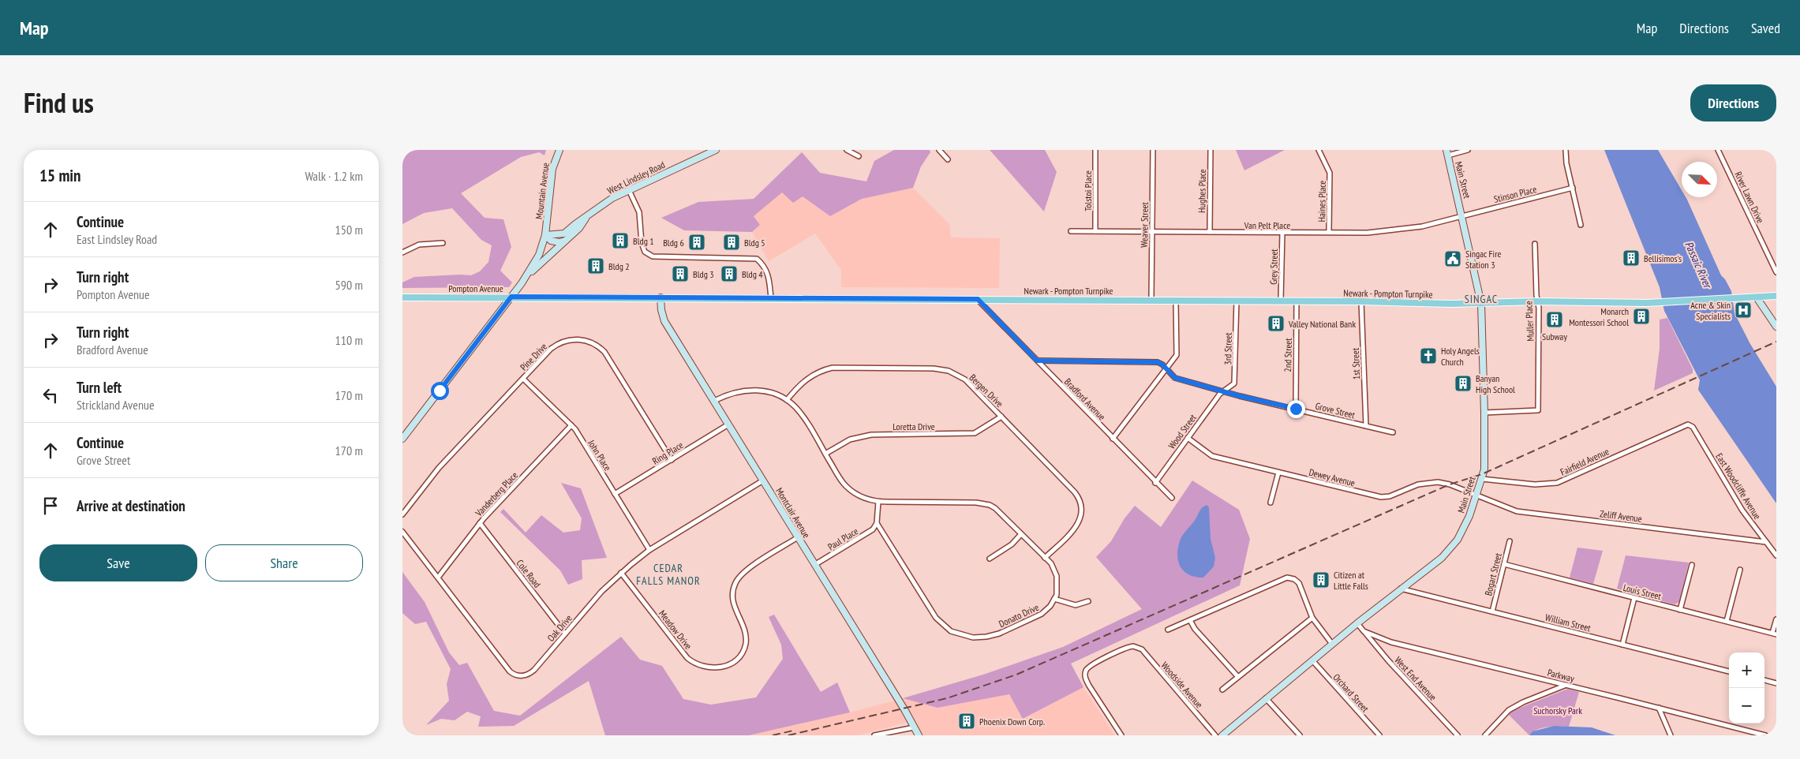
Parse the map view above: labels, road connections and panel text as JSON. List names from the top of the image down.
{
  "streets": {
    "main road": ["Pompton Avenue", "Newark - Pompton Turnpike"],
    "street": [
      "West Lindsley Road",
      "Main Street",
      "Mountain Avenue",
      "Tolstoi Place",
      "Hughes Place",
      "Stinson Place",
      "River Lawn Drive",
      "Haines Place",
      "Weaver Street",
      "Van Pelt Place",
      "Grey Street",
      "Muller Place",
      "3rd Street",
      "2nd Street",
      "Pine Drive",
      "1st Street",
      "Bergen Drive",
      "Bradford Avenue",
      "Grove Street",
      "Loretta Drive",
      "Wood Street",
      "Ring Place",
      "John Place",
      "Fairfield Avenue",
      "Dewey Avenue",
      "East Woodcliffe Avenue",
      "Vanderberg Place",
      "Montclair Avenue",
      "Zeliff Avenue",
      "Paul Place",
      "Cole Road",
      "Bogart Street",
      "Louis Street",
      "Donato Drive",
      "William Street",
      "Oak Drive",
      "Meadow Drive",
      "Parkway",
      "West End Avenue",
      "Woodside Avenue",
      "Orchard Street"
    ]
  },
  "crossings": [
    ["West Lindsley Road", "Mountain Avenue"],
    ["Main Street", "Stinson Place"],
    ["Main Street", "Van Pelt Place"],
    ["Main Street", "Newark - Pompton Turnpike"],
    ["Main Street", "Muller Place"],
    ["Main Street", "Fairfield Avenue"],
    ["Main Street", "Dewey Avenue"],
    ["Main Street", "Zeliff Avenue"],
    ["Main Street", "William Street"],
    ["Main Street", "Orchard Street"],
    ["Tolstoi Place", "Van Pelt Place"],
    ["Hughes Place", "Van Pelt Place"],
    ["Stinson Place", "Van Pelt Place"],
    ["Haines Place", "Van Pelt Place"],
    ["Weaver Street", "Van Pelt Place"],
    ["Weaver Street", "Newark - Pompton Turnpike"],
    ["Van Pelt Place", "Grey Street"],
    ["Grey Street", "Newark - Pompton Turnpike"],
    ["Pompton Avenue", "Newark - Pompton Turnpike"],
    ["Pompton Avenue", "Bradford Avenue"],
    ["Pompton Avenue", "Montclair Avenue"],
    ["Newark - Pompton Turnpike", "Muller Place"],
    ["Newark - Pompton Turnpike", "3rd Street"],
    ["Newark - Pompton Turnpike", "2nd Street"],
    ["Newark - Pompton Turnpike", "1st Street"],
    ["3rd Street", "Grove Street"],
    ["3rd Street", "Wood Street"],
    ["2nd Street", "Grove Street"],
    ["Pine Drive", "Ring Place"],
    ["Pine Drive", "John Place"],
    ["1st Street", "Grove Street"],
    ["Bergen Drive", "Loretta Drive"],
    ["Bradford Avenue", "Grove Street"],
    ["Bradford Avenue", "Wood Street"],
    ["Grove Street", "Wood Street"],
    ["Wood Street", "Dewey Avenue"],
    ["Ring Place", "John Place"],
    ["Ring Place", "Montclair Avenue"],
    ["John Place", "Vanderberg Place"],
    ["John Place", "Oak Drive"],
    ["Fairfield Avenue", "East Woodcliffe Avenue"],
    ["Dewey Avenue", "Zeliff Avenue"],
    ["East Woodcliffe Avenue", "Zeliff Avenue"],
    ["Vanderberg Place", "Cole Road"],
    ["Vanderberg Place", "Oak Drive"],
    ["Montclair Avenue", "Paul Place"],
    ["Montclair Avenue", "Oak Drive"],
    ["Montclair Avenue", "Meadow Drive"],
    ["Paul Place", "Donato Drive"],
    ["Cole Road", "Oak Drive"],
    ["Bogart Street", "Louis Street"],
    ["Bogart Street", "William Street"],
    ["Oak Drive", "Meadow Drive"],
    ["Parkway", "West End Avenue"]
  ],
  "districts": ["SINGAC", "CEDAR FALLS MANOR"],
  "water": ["Passaic River"],
  "parks": ["Suchorsky Park"],
  "places": {
    "building": [
      "Bldg 1",
      "Bldg 6",
      "Bldg 5",
      "Bellisimos's",
      "Bldg 2",
      "Bldg 3",
      "Bldg 4",
      "Monarch Montessori School",
      "Subway",
      "Valley National Bank",
      "Banyan High School",
      "Citizen at Little Falls",
      "Phoenix Down Corp."
    ],
    "public building": ["Singac Fire Station 3"],
    "hospital": ["Acne & Skin Specialists"],
    "church": ["Holy Angels Church"]
  },
  "north": "bottom right",
  "page": {
    "header": "Map",
    "nav": ["Map", "Directions", "Saved"],
    "title": "Find us",
    "buttons": [
      "Directions",
      ["Save", "Share"]
    ],
    "heading": ["15 min", "Walk · 1.2 km"],
    "list": [
      ["Continue", "East Lindsley Road", "150 m"],
      ["Turn right", "Pompton Avenue", "590 m"],
      ["Turn right", "Bradford Avenue", "110 m"],
      ["Turn left", "Strickland Avenue", "170 m"],
      ["Continue", "Grove Street", "170 m"],
      "Arrive at destination"
    ],
    "map_buttons": ["+", "−"]
  }
}
